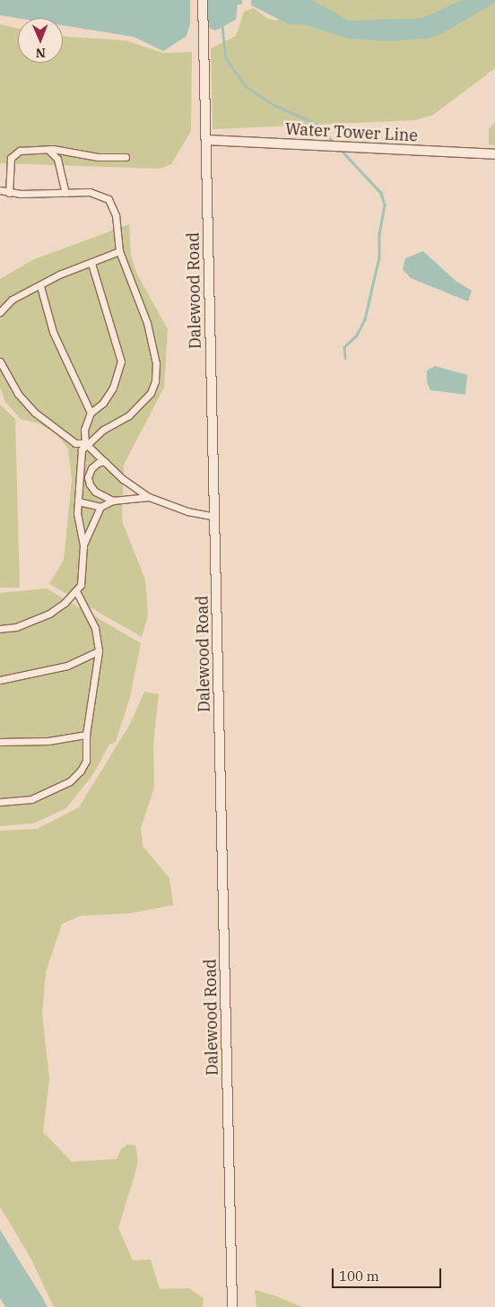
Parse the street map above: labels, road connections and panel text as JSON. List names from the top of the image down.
{
  "streets": {
    "main road": ["Water Tower Line", "Dalewood Road"]
  },
  "crossings": [
    ["Water Tower Line", "Dalewood Road"]
  ],
  "scale_bar": "100 m",
  "north": "bottom"
}
